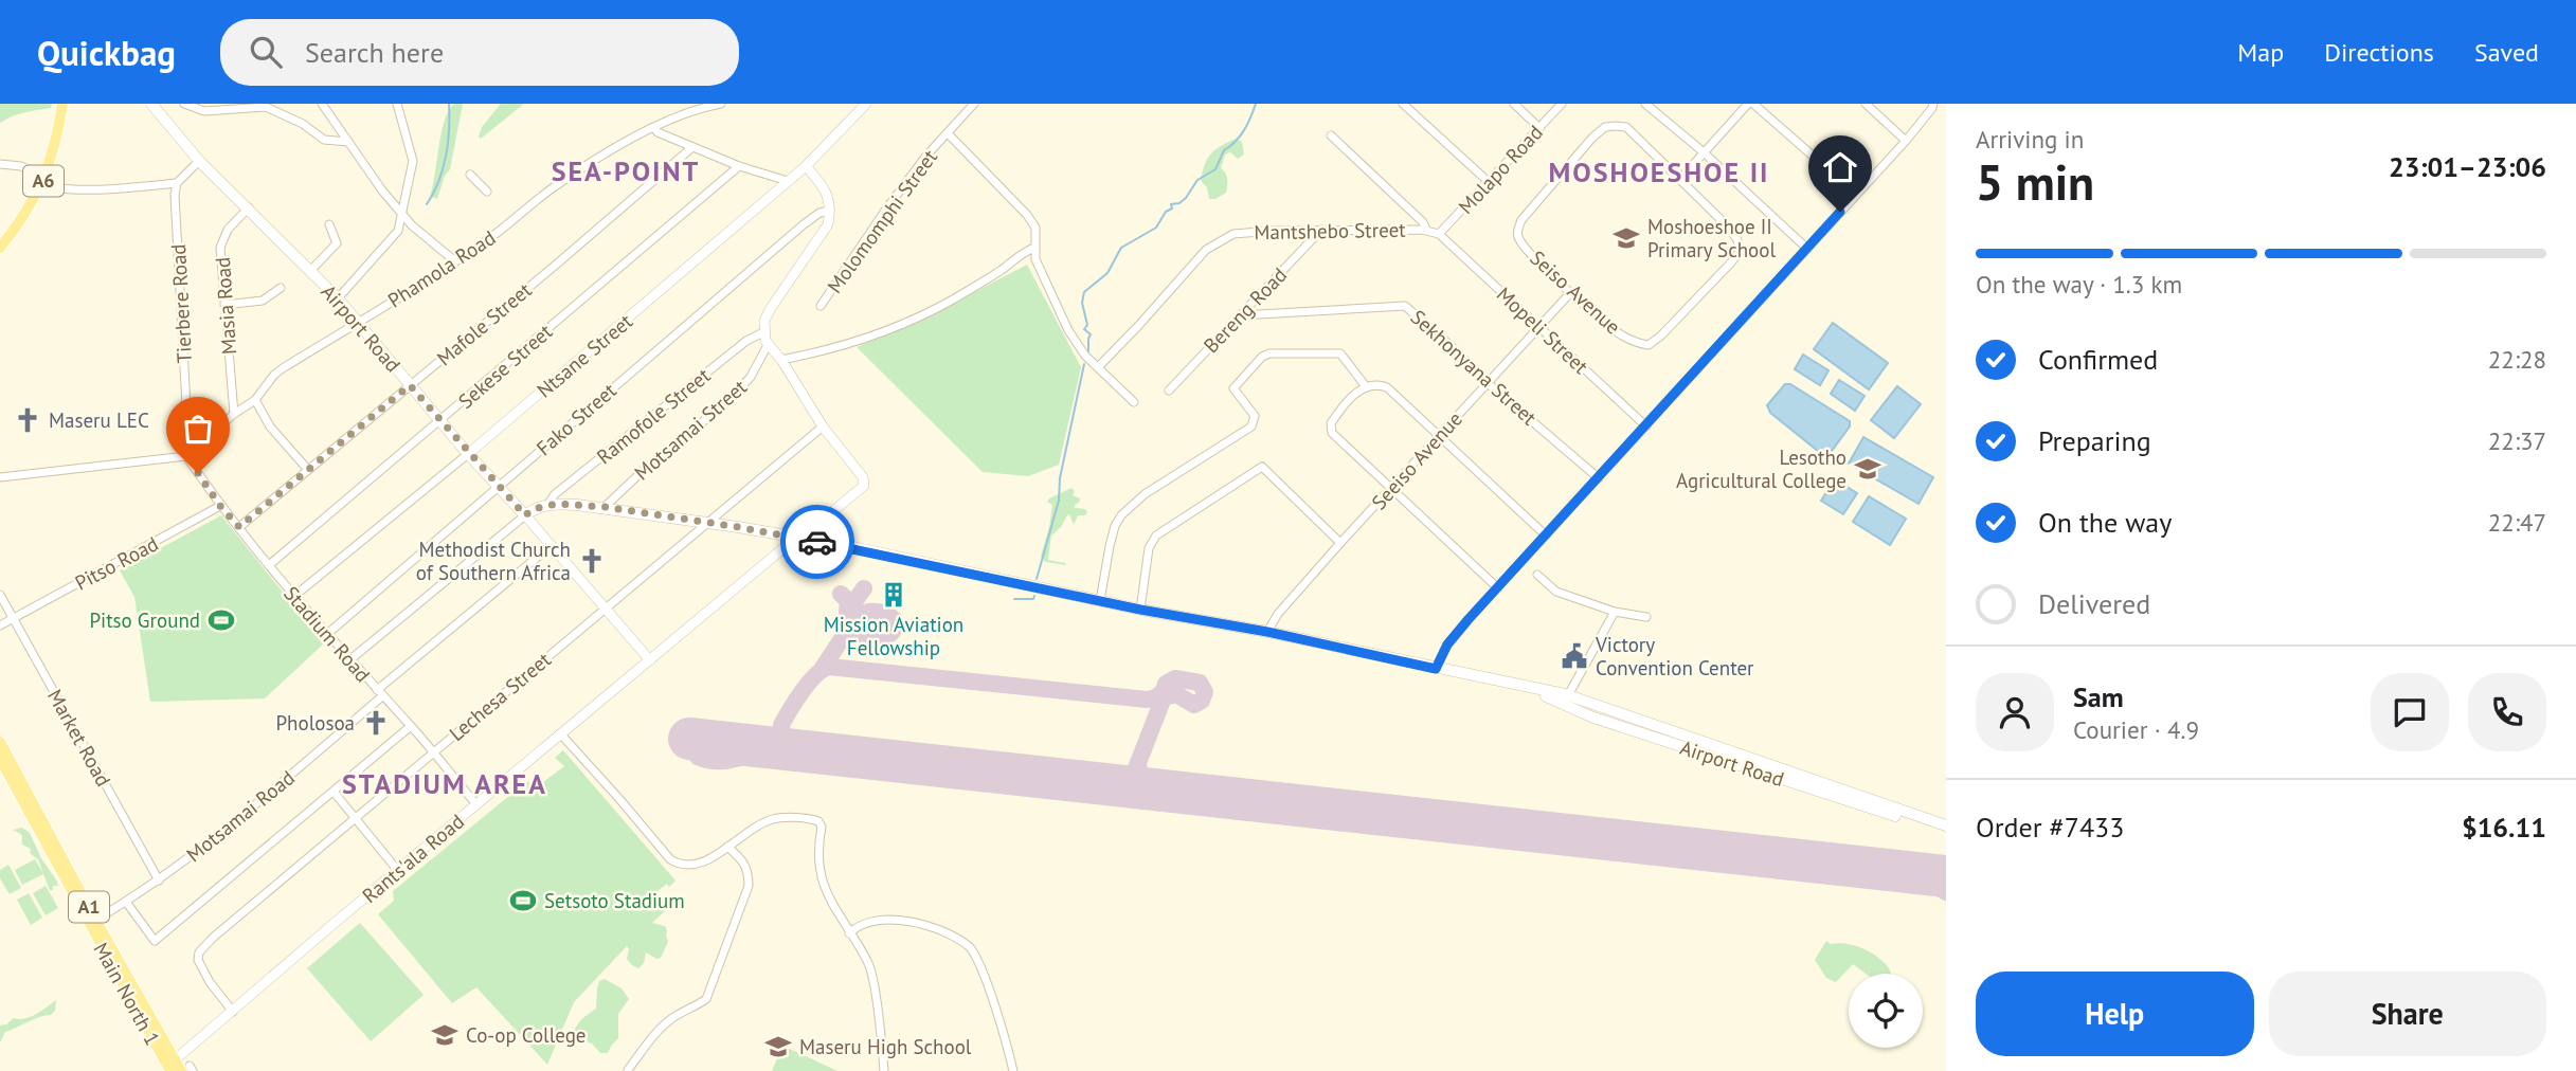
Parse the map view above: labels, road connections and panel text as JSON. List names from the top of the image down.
{
  "streets": {
    "main road": [
      "A6",
      "Airport Road",
      "A1",
      "Main North 1"
    ],
    "street": [
      "Molapo Road",
      "Molomomphi Street",
      "Mantshebo Street",
      "Phamola Road",
      "Seiso Avenue",
      "Tierbere Road",
      "Masia Road",
      "Bereng Road",
      "Mafole Street",
      "Mopeli Street",
      "Ntsane Street",
      "Sekese Street",
      "Sekhonyana Street",
      "Ramofole Street",
      "Fako Street",
      "Motsamai Street",
      "Seeiso Avenue",
      "Pitso Road",
      "Stadium Road",
      "Lechesa Street",
      "Market Road",
      "Motsamai Road",
      "Rants'ala Road"
    ]
  },
  "crossings": [
    ["Molapo Road", "Mantshebo Street"],
    ["Molapo Road", "Mopeli Street"],
    ["Mantshebo Street", "Bereng Road"],
    ["Mantshebo Street", "Mopeli Street"],
    ["Phamola Road", "Tierbere Road"],
    ["Phamola Road", "Masia Road"],
    ["Phamola Road", "Airport Road"],
    ["Phamola Road", "Stadium Road"],
    ["Seiso Avenue", "Seeiso Avenue"],
    ["Tierbere Road", "Stadium Road"],
    ["Masia Road", "Airport Road"],
    ["Bereng Road", "Sekhonyana Street"],
    ["Mafole Street", "Airport Road"],
    ["Mafole Street", "Stadium Road"],
    ["Airport Road", "Ntsane Street"],
    ["Airport Road", "Sekese Street"],
    ["Airport Road", "Ramofole Street"],
    ["Airport Road", "Fako Street"],
    ["Airport Road", "Motsamai Street"],
    ["Airport Road", "Seeiso Avenue"],
    ["Airport Road", "Lechesa Street"],
    ["Airport Road", "Rants'ala Road"],
    ["Mopeli Street", "Seeiso Avenue"],
    ["Ntsane Street", "Stadium Road"],
    ["Sekese Street", "Stadium Road"],
    ["Sekhonyana Street", "Seeiso Avenue"],
    ["Fako Street", "Stadium Road"],
    ["Pitso Road", "Stadium Road"],
    ["Pitso Road", "Market Road"],
    ["Stadium Road", "Lechesa Street"],
    ["Stadium Road", "Motsamai Road"],
    ["Stadium Road", "Rants'ala Road"],
    ["Lechesa Street", "Rants'ala Road"],
    ["Market Road", "Motsamai Road"],
    ["Motsamai Road", "Main North 1"],
    ["Rants'ala Road", "Main North 1"]
  ],
  "districts": ["SEA-POINT", "MOSHOESHOE II", "STADIUM AREA"],
  "places": {
    "school or university": [
      "Moshoeshoe II Primary School",
      "Lesotho Agricultural College",
      "Co-op College",
      "Maseru High School"
    ],
    "church": ["Maseru LEC", "Methodist Church of Southern Africa", "Pholosoa"],
    "building": ["Mission Aviation Fellowship"],
    "sports": ["Pitso Ground", "Setsoto Stadium"],
    "public building": ["Victory Convention Center"]
  },
  "page": {
    "header": "Quickbag",
    "search": "Search here",
    "nav": ["Map", "Directions", "Saved"],
    "heading": ["5 min", "Arriving in", "23:01–23:06"],
    "panel": [
      "Sam",
      "Courier · 4.9",
      "Order #7433",
      "$16.11"
    ],
    "bar": "On the way · 1.3 km",
    "list": [
      ["Confirmed", "22:28"],
      ["Preparing", "22:37"],
      ["On the way", "22:47"],
      "Delivered"
    ],
    "buttons": ["Help", "Share"]
  }
}
